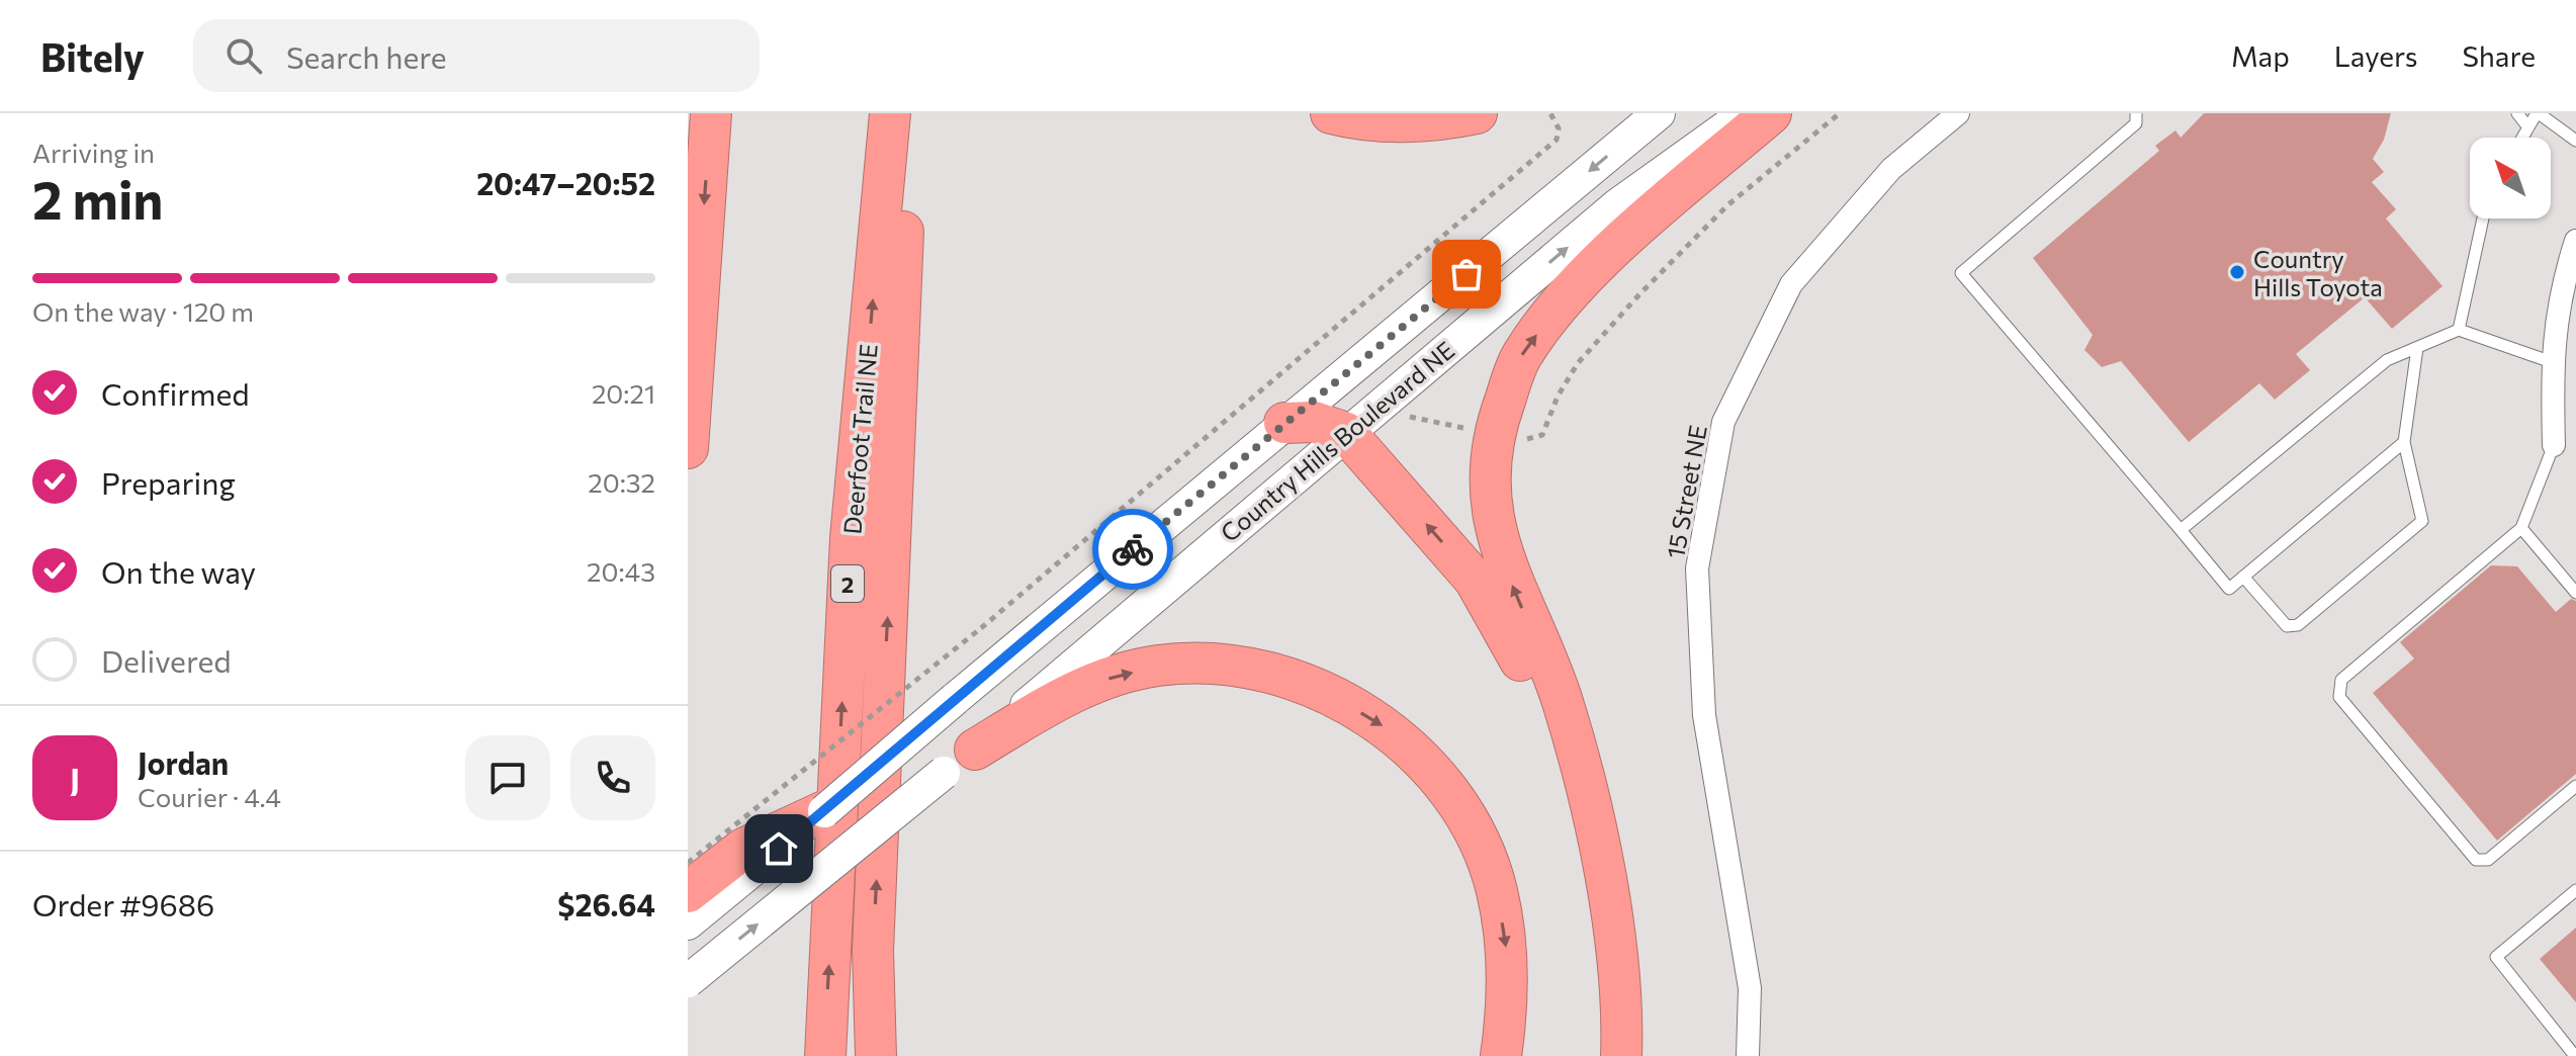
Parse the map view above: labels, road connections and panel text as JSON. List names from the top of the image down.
{
  "streets": {
    "highway": ["Deerfoot Trail NE", "2"],
    "main road": ["Country Hills Boulevard NE"],
    "street": ["15 Street NE"]
  },
  "places": ["Country Hills Toyota"],
  "north": "top left",
  "page": {
    "header": "Bitely",
    "search": "Search here",
    "nav": ["Map", "Layers", "Share"],
    "heading": ["2 min", "Arriving in", "20:47–20:52"],
    "panel": [
      "Jordan",
      "Courier · 4.4",
      "Order #9686",
      "$26.64"
    ],
    "bar": "On the way · 120 m",
    "list": [
      ["Confirmed", "20:21"],
      ["Preparing", "20:32"],
      ["On the way", "20:43"],
      "Delivered"
    ],
    "round": "J"
  }
}
